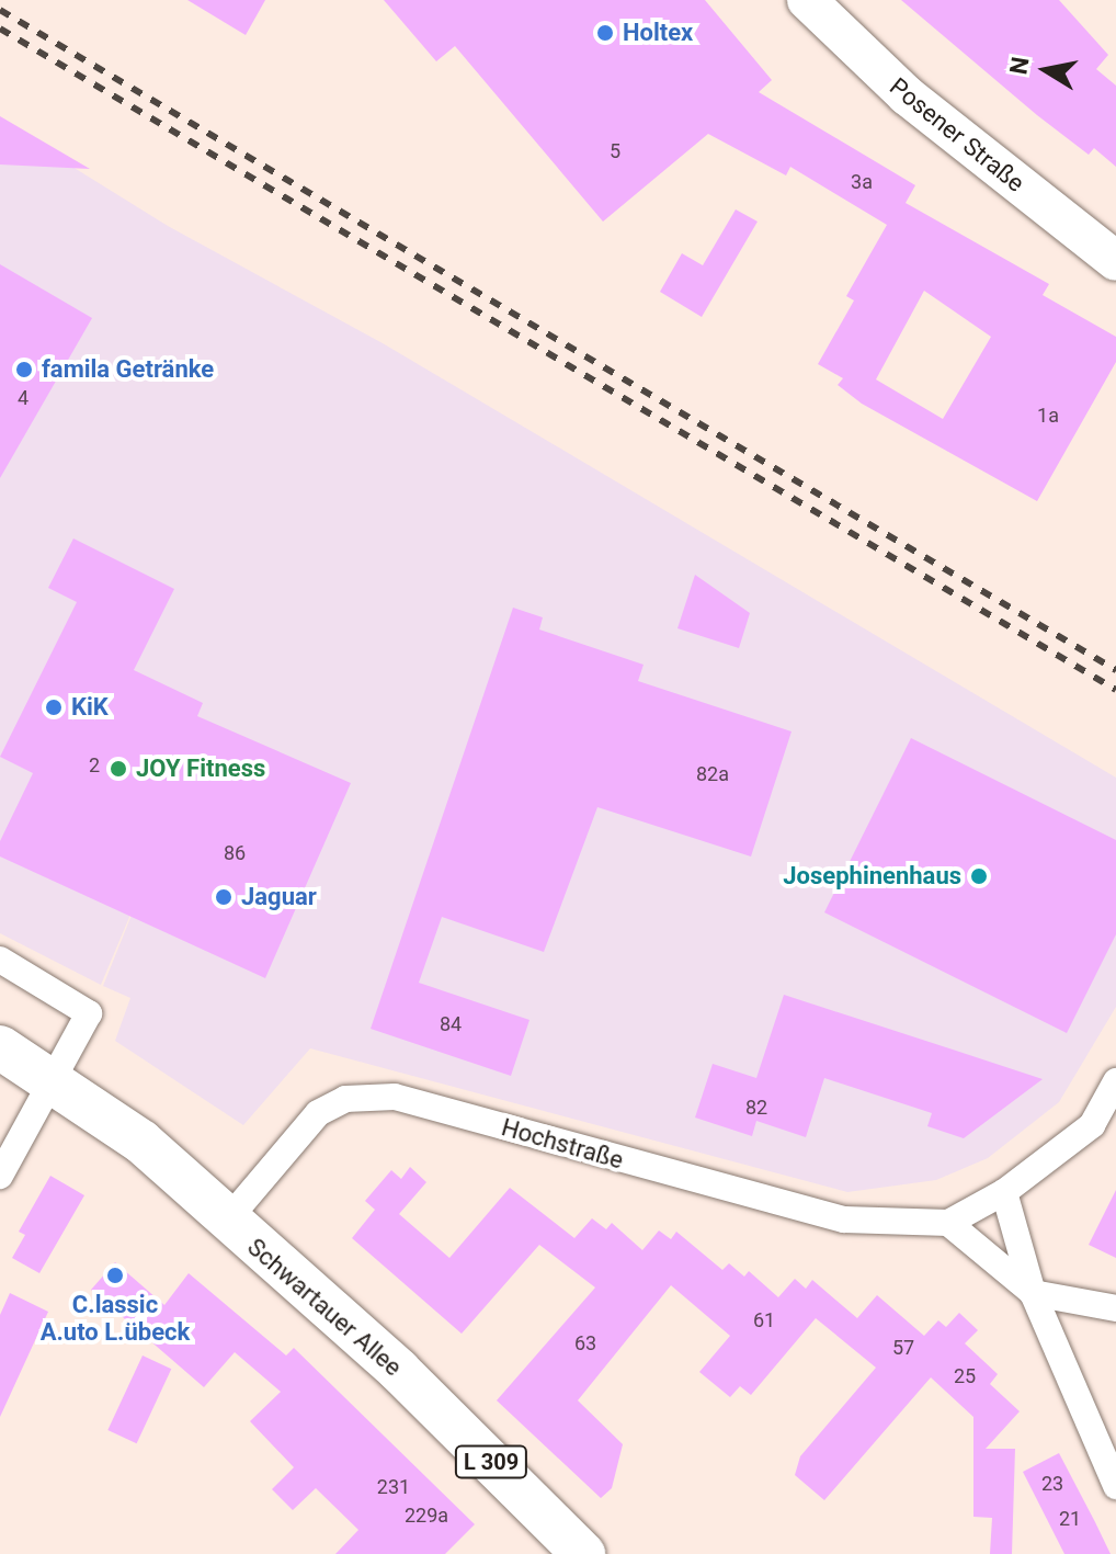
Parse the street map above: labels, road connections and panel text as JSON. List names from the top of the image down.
{
  "streets": {
    "main road": ["Schwartauer Allee", "L 309"],
    "street": ["Posener Straße", "Hochstraße"]
  },
  "crossings": [
    ["Hochstraße", "Schwartauer Allee"],
    ["Schwartauer Allee", "L 309"]
  ],
  "places": [
    "Holtex",
    "famila Getränke",
    "KiK",
    "JOY Fitness",
    "Josephinenhaus",
    "Jaguar",
    "C.lassic A.uto L.übeck"
  ],
  "house_numbers": [
    "5",
    "3a",
    "4",
    "1a",
    "2",
    "82a",
    "86",
    "84",
    "82",
    "61",
    "63",
    "57",
    "25",
    "23",
    "231",
    "229a",
    "21"
  ],
  "north": "left"
}
